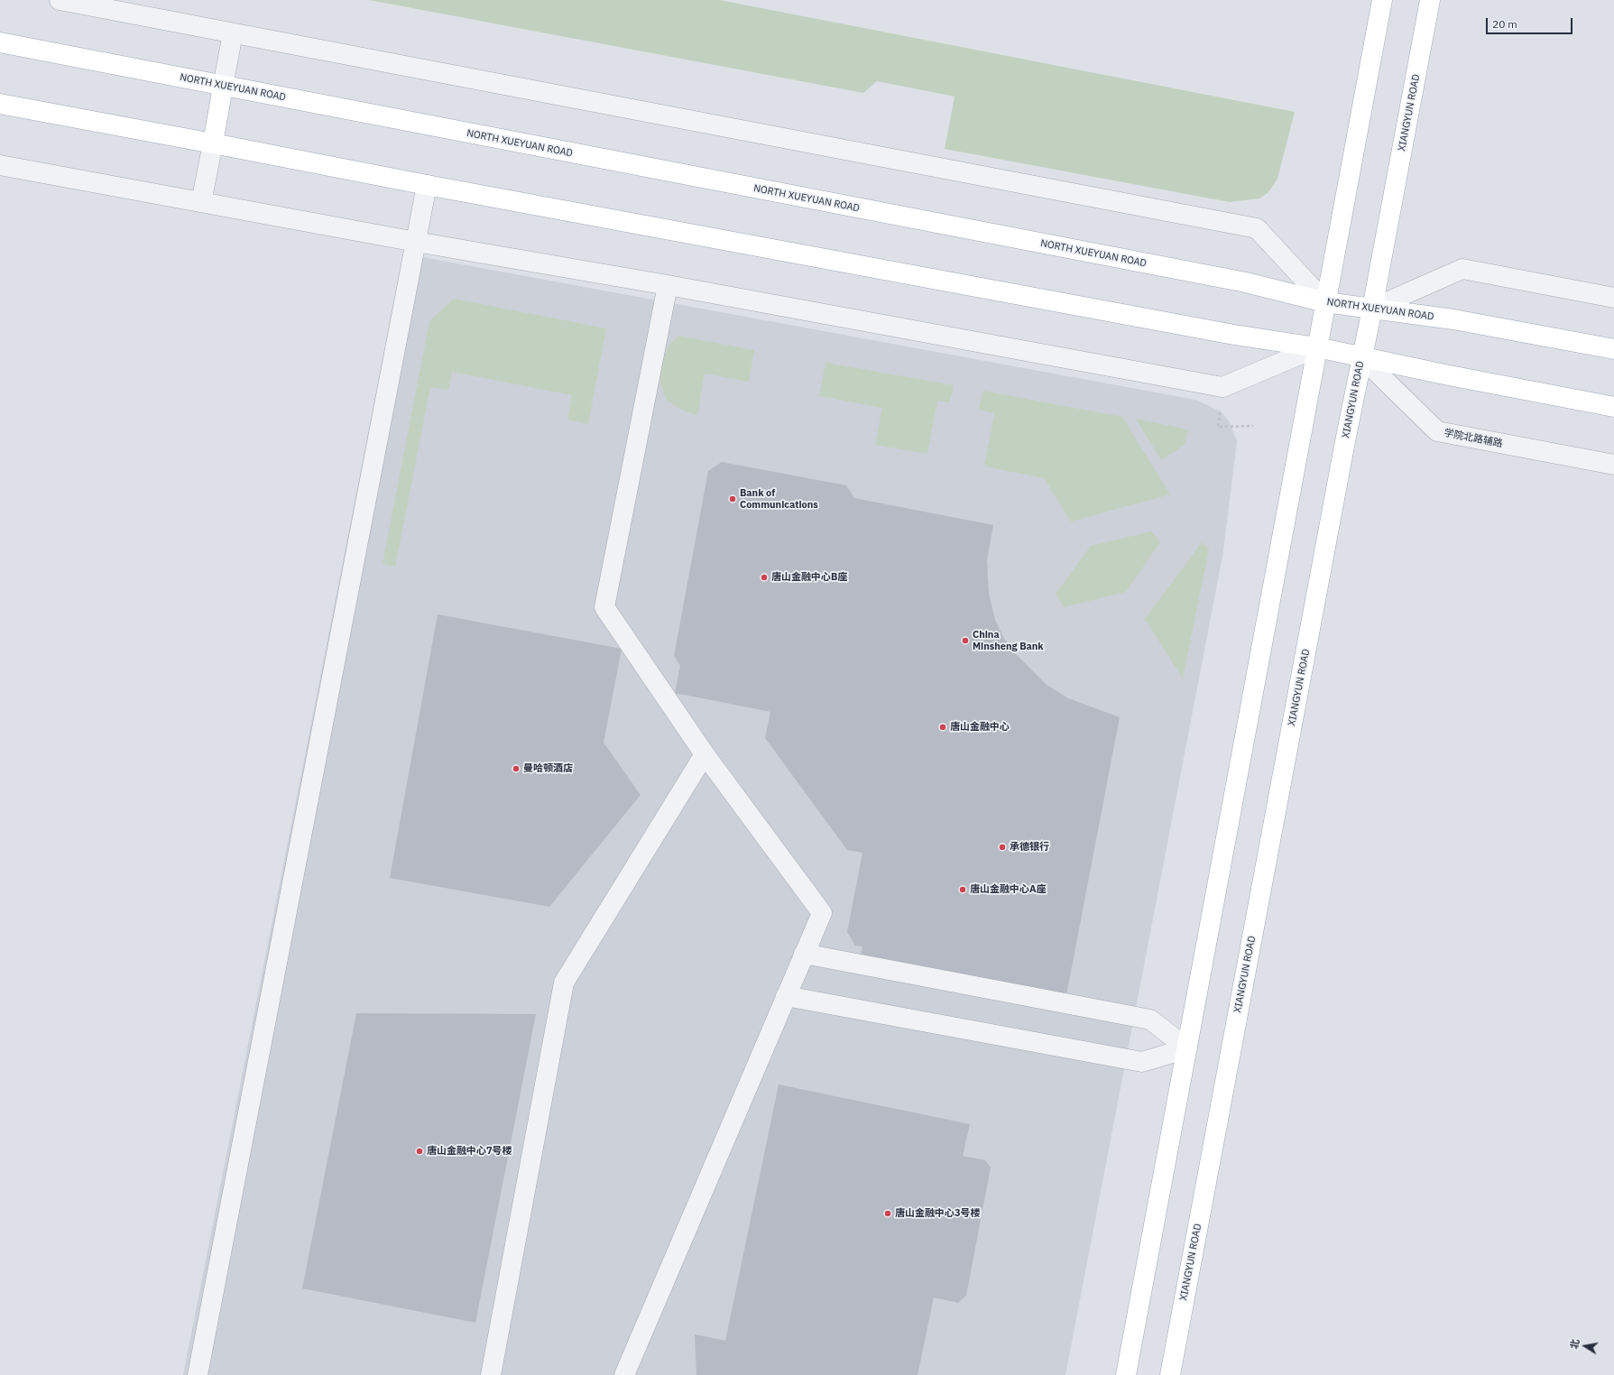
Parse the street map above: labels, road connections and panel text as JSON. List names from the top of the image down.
{
  "streets": {
    "main road": ["NORTH XUEYUAN ROAD", "XIANGYUN ROAD"],
    "street": ["学院北路辅路"]
  },
  "crossings": [
    ["NORTH XUEYUAN ROAD", "XIANGYUN ROAD"],
    ["XIANGYUN ROAD", "学院北路辅路"]
  ],
  "places": [
    "Bank of Communications",
    "唐山金融中心B座",
    "China Minsheng Bank",
    "唐山金融中心",
    "曼哈顿酒店",
    "承德银行",
    "唐山金融中心A座",
    "唐山金融中心7号楼",
    "唐山金融中心3号楼"
  ],
  "scale_bar": "20 m",
  "north": "left"
}
